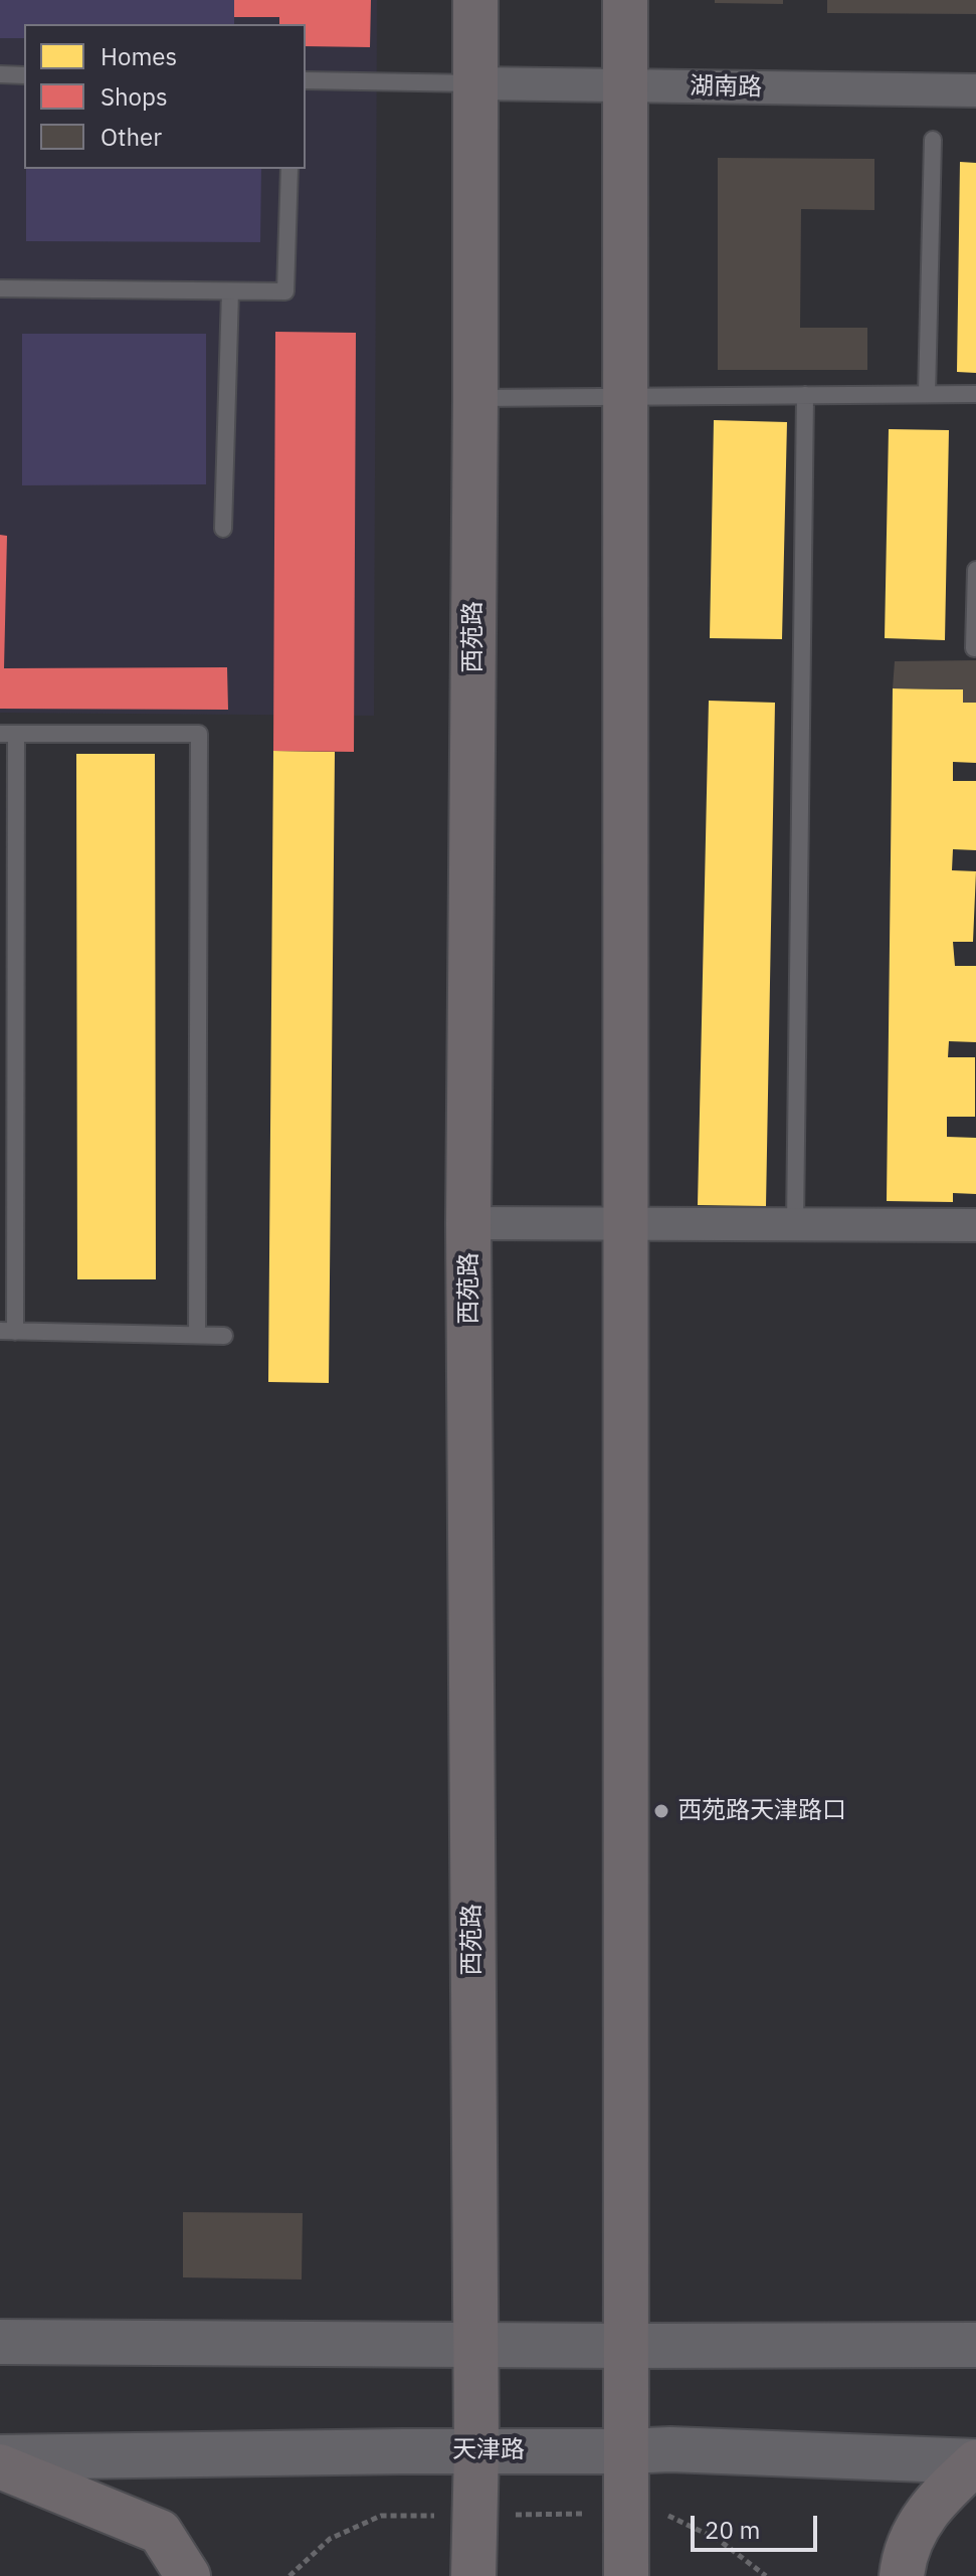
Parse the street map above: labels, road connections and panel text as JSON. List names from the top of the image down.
{
  "streets": {
    "main road": ["西苑路", "天津路"],
    "street": ["湖南路"]
  },
  "crossings": [
    ["湖南路", "西苑路"],
    ["西苑路", "天津路"]
  ],
  "places": ["西苑路天津路口"],
  "legend": ["Homes", "Shops", "Other"],
  "scale_bar": "20 m"
}
